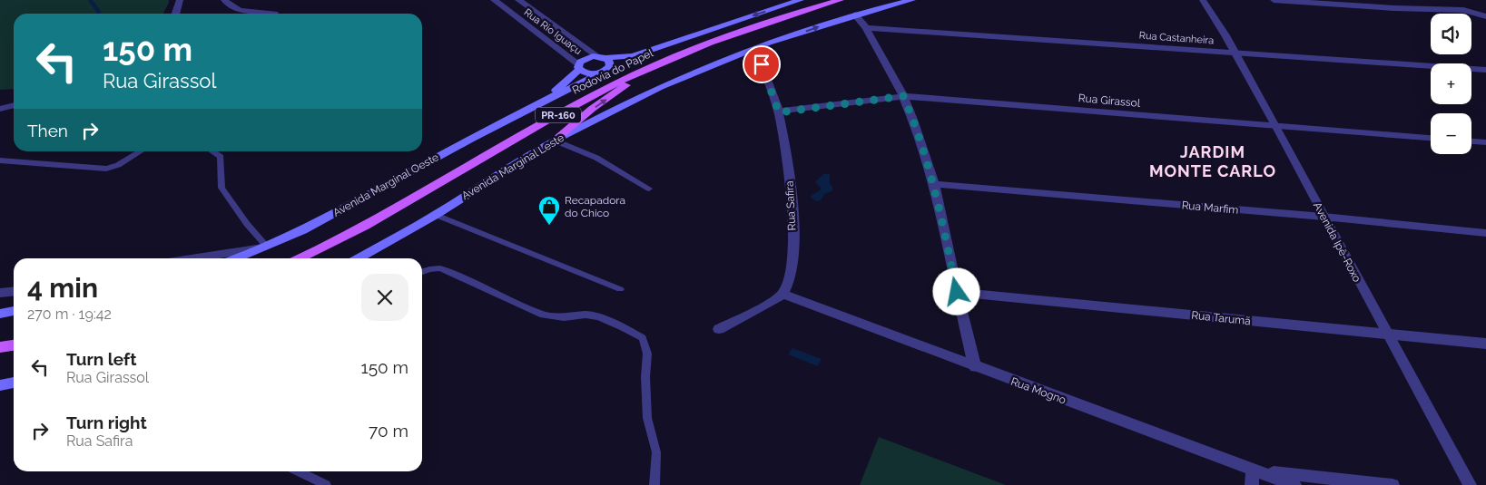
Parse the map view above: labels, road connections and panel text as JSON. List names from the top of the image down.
{
  "streets": {
    "main road": [
      "Rodovia do Papel",
      "PR-160",
      "Avenida Marginal Leste",
      "Avenida Marginal Oeste"
    ],
    "street": [
      "Rua Rio Iguaçu",
      "Rua Castanheira",
      "Rua Girassol",
      "Rua Safira",
      "Rua Marfim",
      "Avenida Ipê-Roxo",
      "Rua Tarumã",
      "Rua Mogno"
    ]
  },
  "crossings": [
    ["Rua Rio Iguaçu", "Avenida Marginal Oeste"],
    ["Rua Castanheira", "Avenida Ipê-Roxo"],
    ["Rua Girassol", "Rua Safira"],
    ["Rua Girassol", "Avenida Ipê-Roxo"],
    ["Avenida Marginal Leste", "Rua Safira"],
    ["Rua Safira", "Rua Mogno"],
    ["Rua Marfim", "Avenida Ipê-Roxo"],
    ["Avenida Ipê-Roxo", "Rua Tarumã"]
  ],
  "districts": ["JARDIM MONTE CARLO"],
  "places": {
    "shop": ["Recapadora do Chico"]
  },
  "page": {
    "map_buttons": ["+", "−"],
    "turn": ["150 m", "Rua Girassol"],
    "then": "Then",
    "heading": ["4 min", "270 m · 19:42"],
    "list": [
      {
        "name": "Turn left",
        "note": "Rua Girassol",
        "value": "150 m"
      },
      {
        "name": "Turn right",
        "note": "Rua Safira",
        "value": "70 m"
      }
    ]
  }
}
